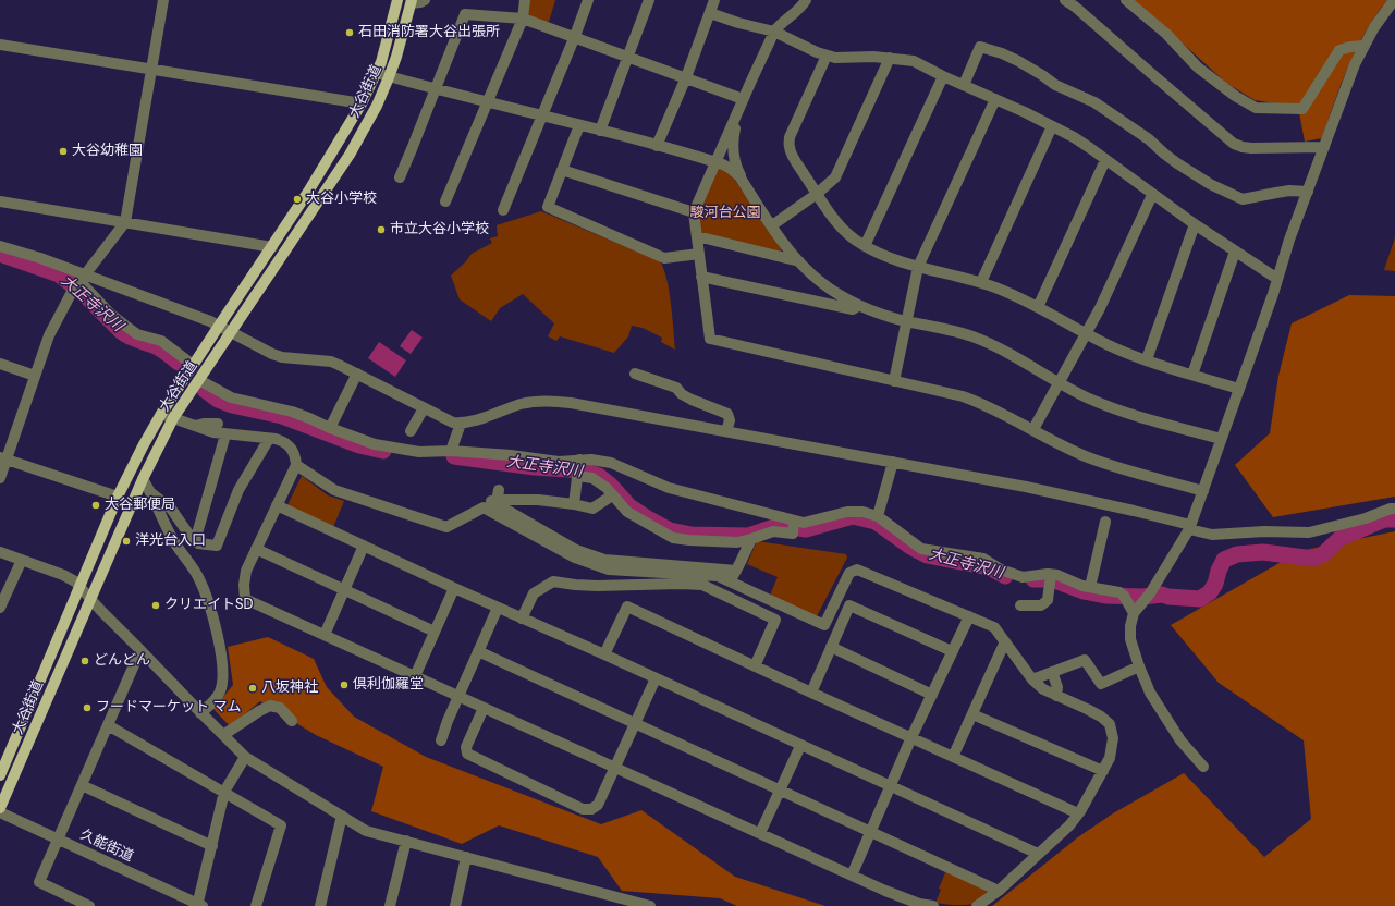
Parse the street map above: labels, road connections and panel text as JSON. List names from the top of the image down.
{
  "streets": {
    "main road": ["大谷街道"],
    "street": ["久能街道"]
  },
  "water": ["大正寺沢川"],
  "parks": ["駿河台公園"],
  "places": [
    "石田消防署大谷出張所",
    "大谷幼稚園",
    "大谷小学校",
    "市立大谷小学校",
    "大谷郵便局",
    "洋光台入口",
    "クリエイトSD",
    "どんどん",
    "倶利伽羅堂",
    "八坂神社",
    "フードマーケット マム"
  ]
}
